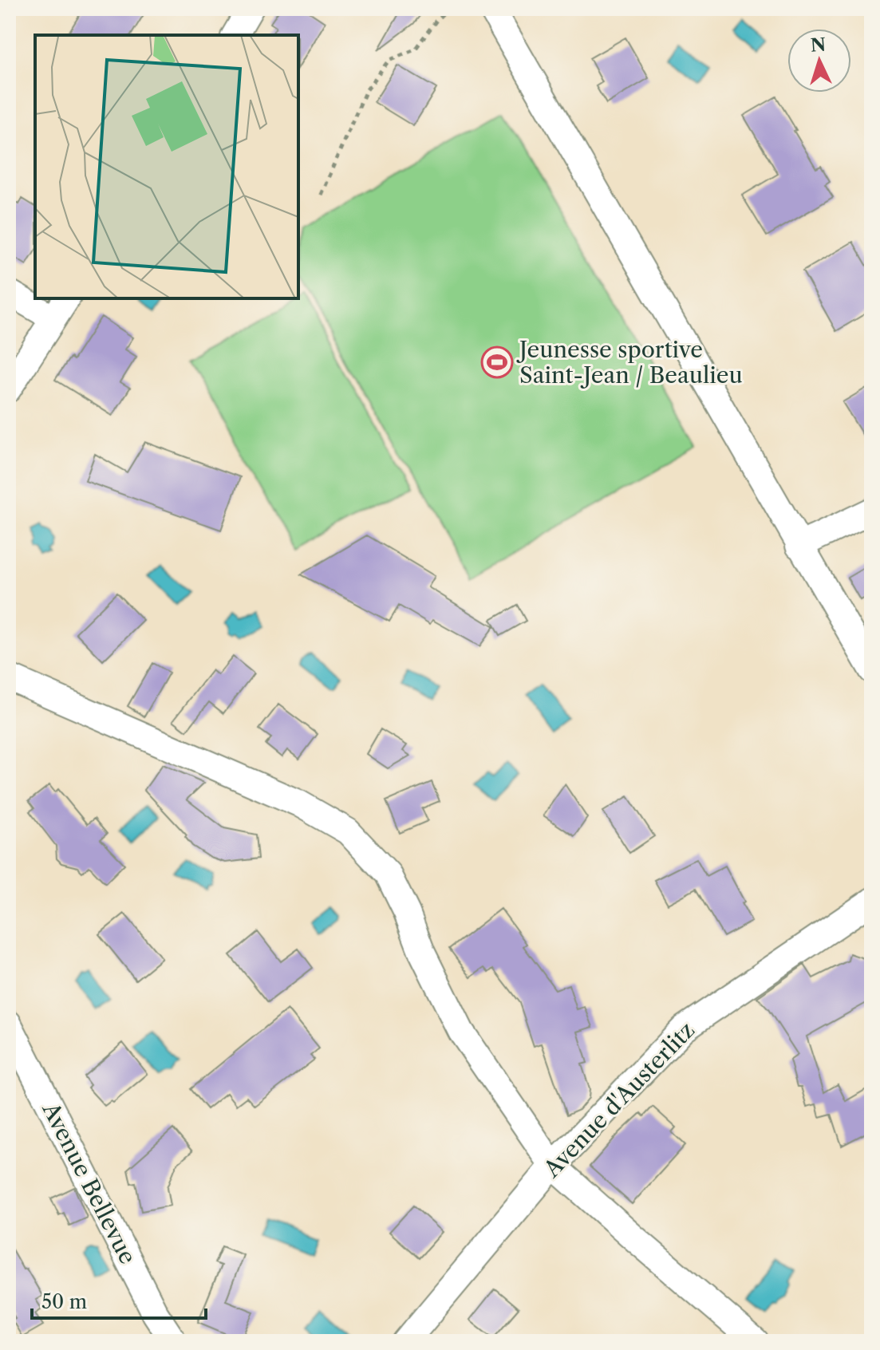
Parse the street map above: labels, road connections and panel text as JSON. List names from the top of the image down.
{
  "streets": {
    "street": ["Avenue d'Austerlitz", "Avenue Bellevue"]
  },
  "places": {
    "sports": ["Jeunesse sportive Saint-Jean / Beaulieu"]
  },
  "scale_bar": "50 m",
  "north": "top"
}
